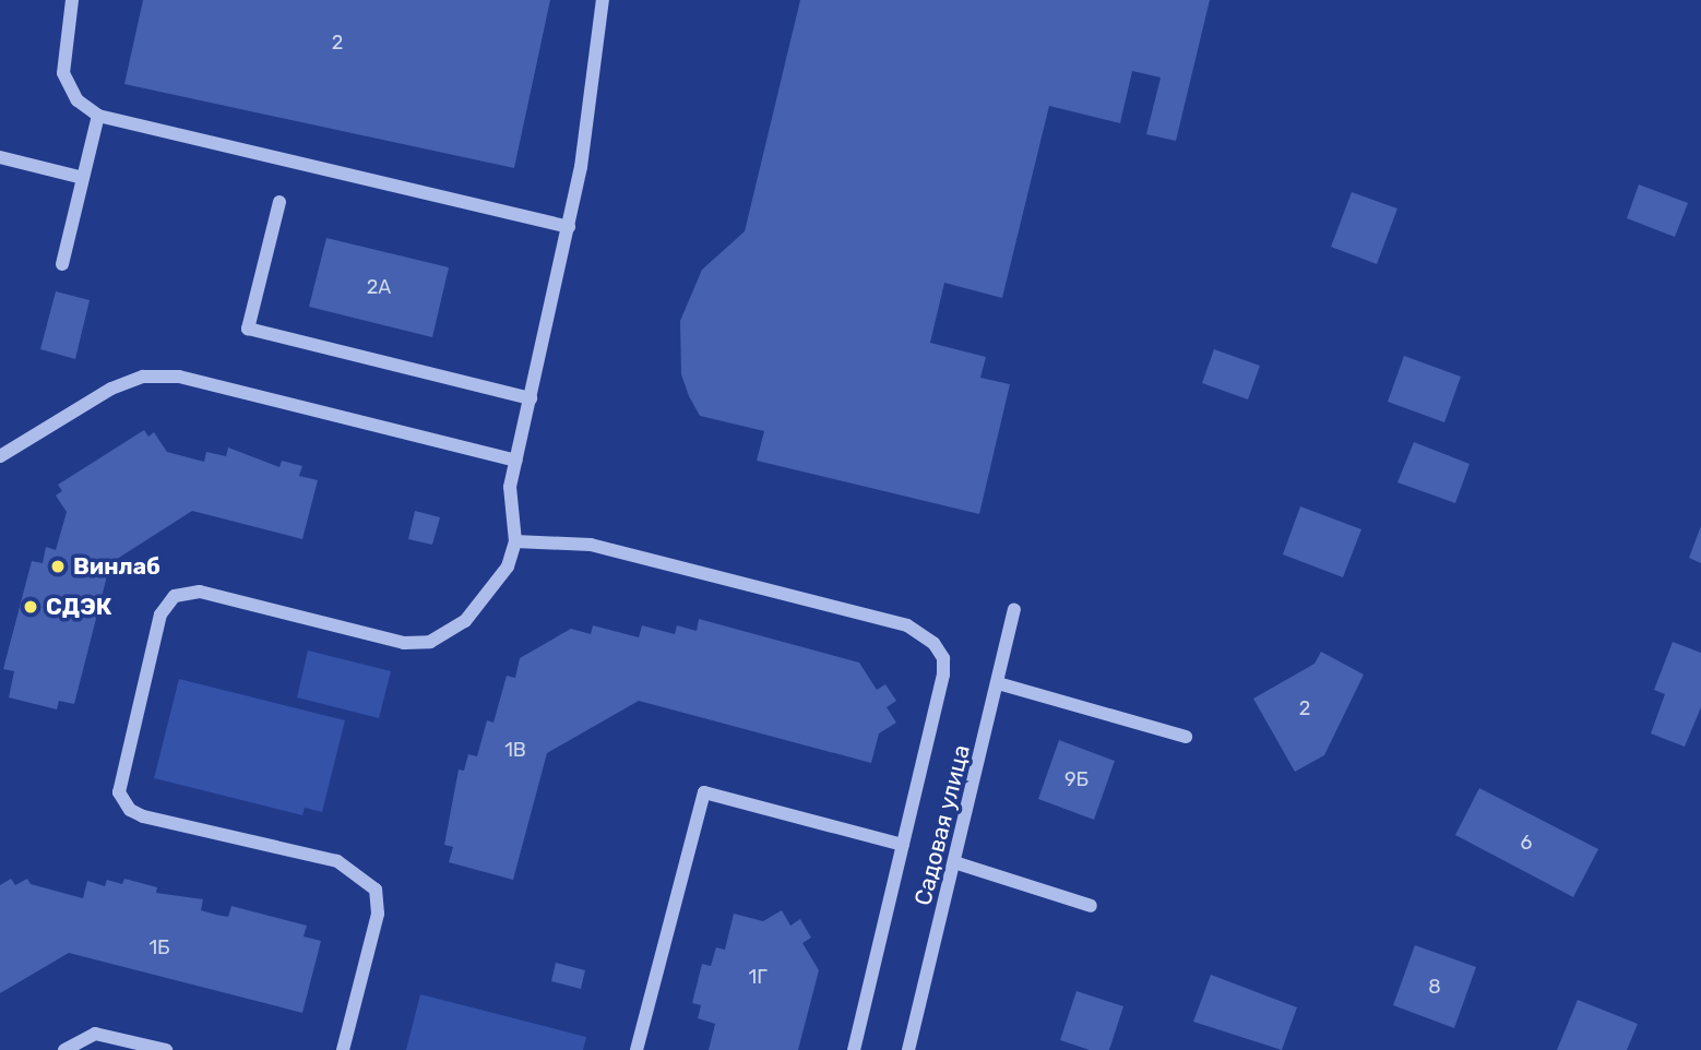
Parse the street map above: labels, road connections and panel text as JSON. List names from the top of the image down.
{
  "streets": {
    "street": ["Садовая улица"]
  },
  "places": ["Винлаб", "СДЭК"],
  "house_numbers": [
    "2",
    "2А",
    "2",
    "1В",
    "9Б",
    "6",
    "1Б",
    "1Г",
    "8"
  ]
}
